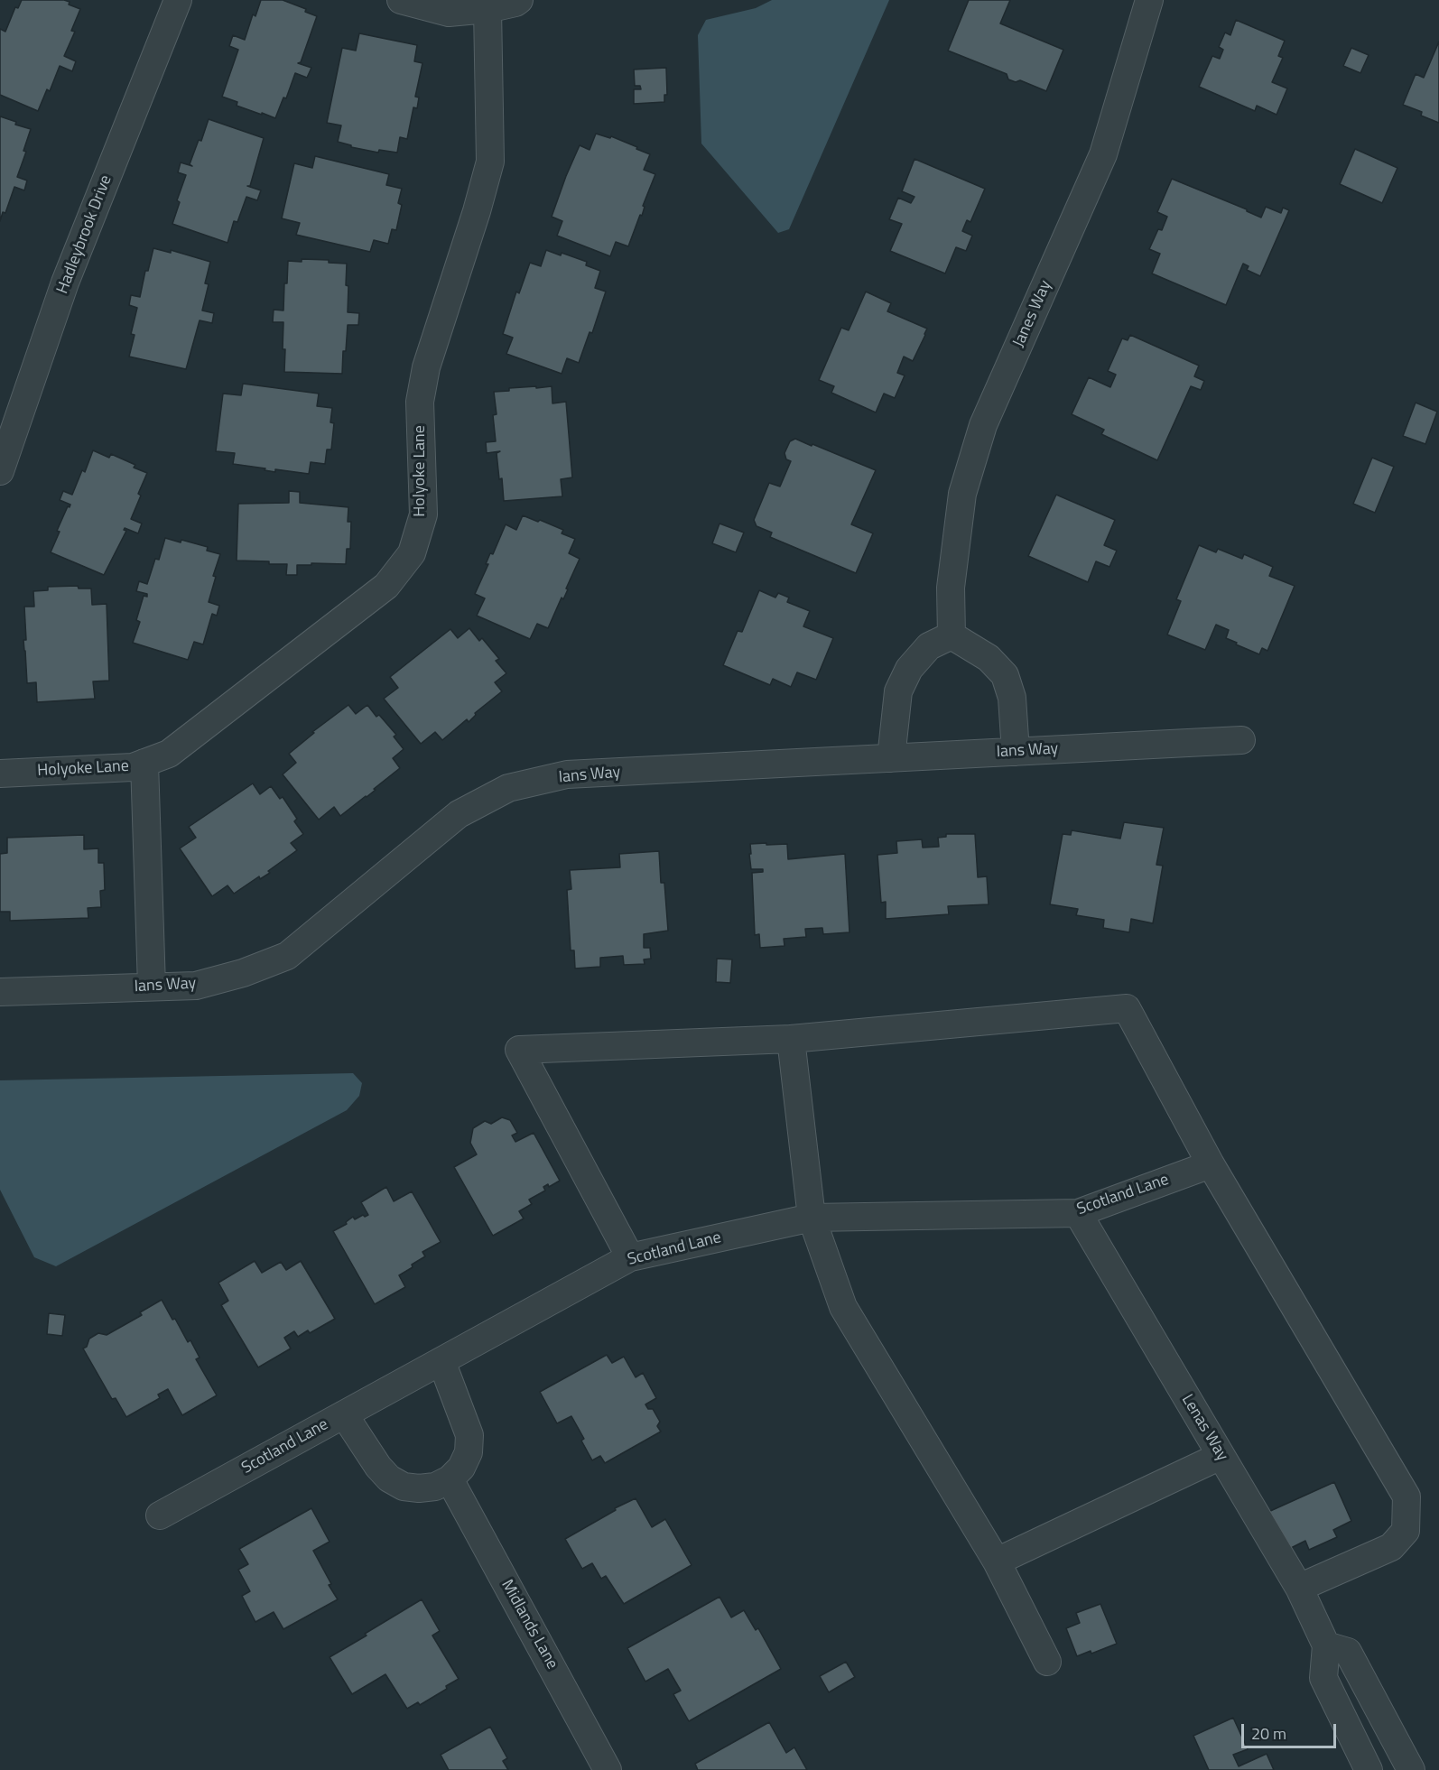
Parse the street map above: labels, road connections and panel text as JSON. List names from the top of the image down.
{
  "streets": {
    "street": [
      "Hadleybrook Drive",
      "Janes Way",
      "Holyoke Lane",
      "Ians Way",
      "Scotland Lane",
      "Lenas Way",
      "Midlands Lane"
    ]
  },
  "crossings": [
    ["Scotland Lane", "Lenas Way"]
  ],
  "scale_bar": "20 m"
}
